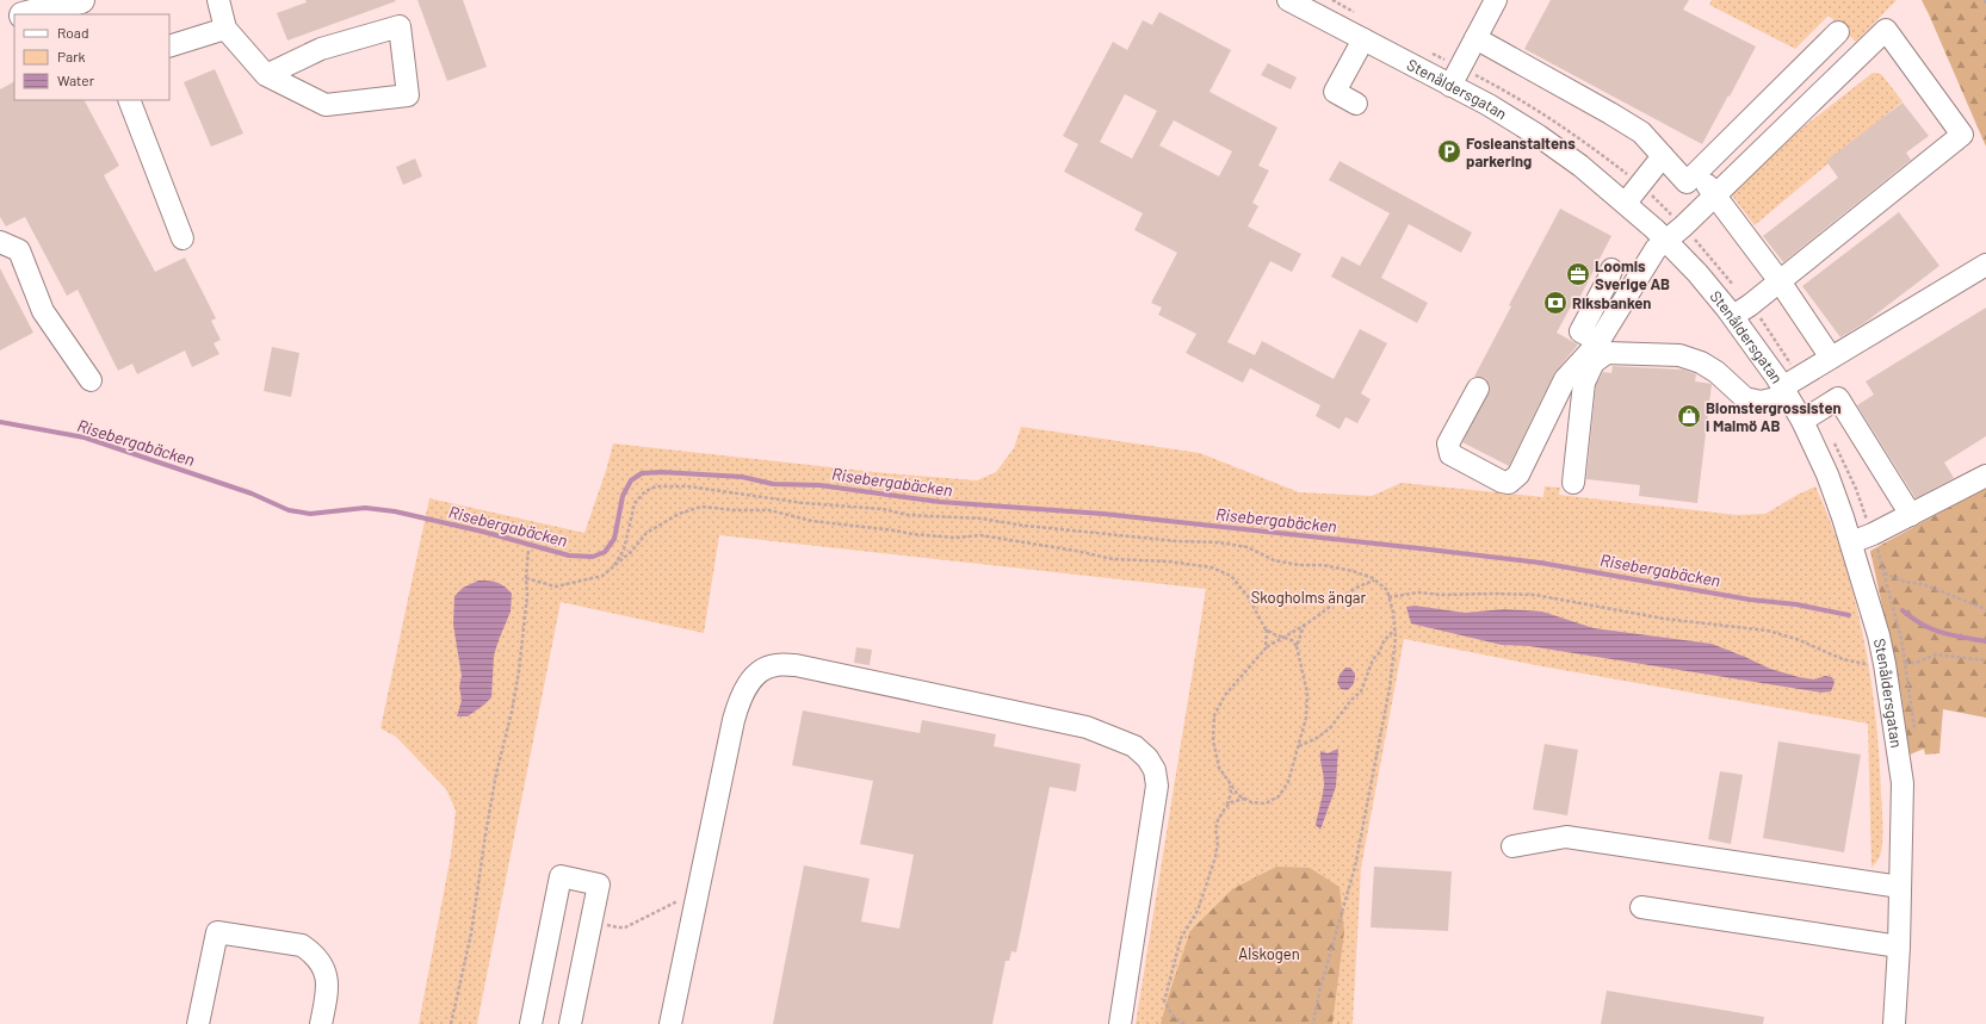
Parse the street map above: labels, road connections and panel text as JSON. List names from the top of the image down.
{
  "streets": {
    "street": ["Stenåldersgatan"]
  },
  "water": ["Risebergabäcken"],
  "parks": ["Skogholms ängar", "Alskogen"],
  "places": {
    "parking": ["Fosieanstaltens parkering"],
    "office": ["Loomis Sverige AB"],
    "bank": ["Riksbanken"],
    "shop": ["Blomstergrossisten i Malmö AB"]
  },
  "legend": ["Road", "Park", "Water"]
}
